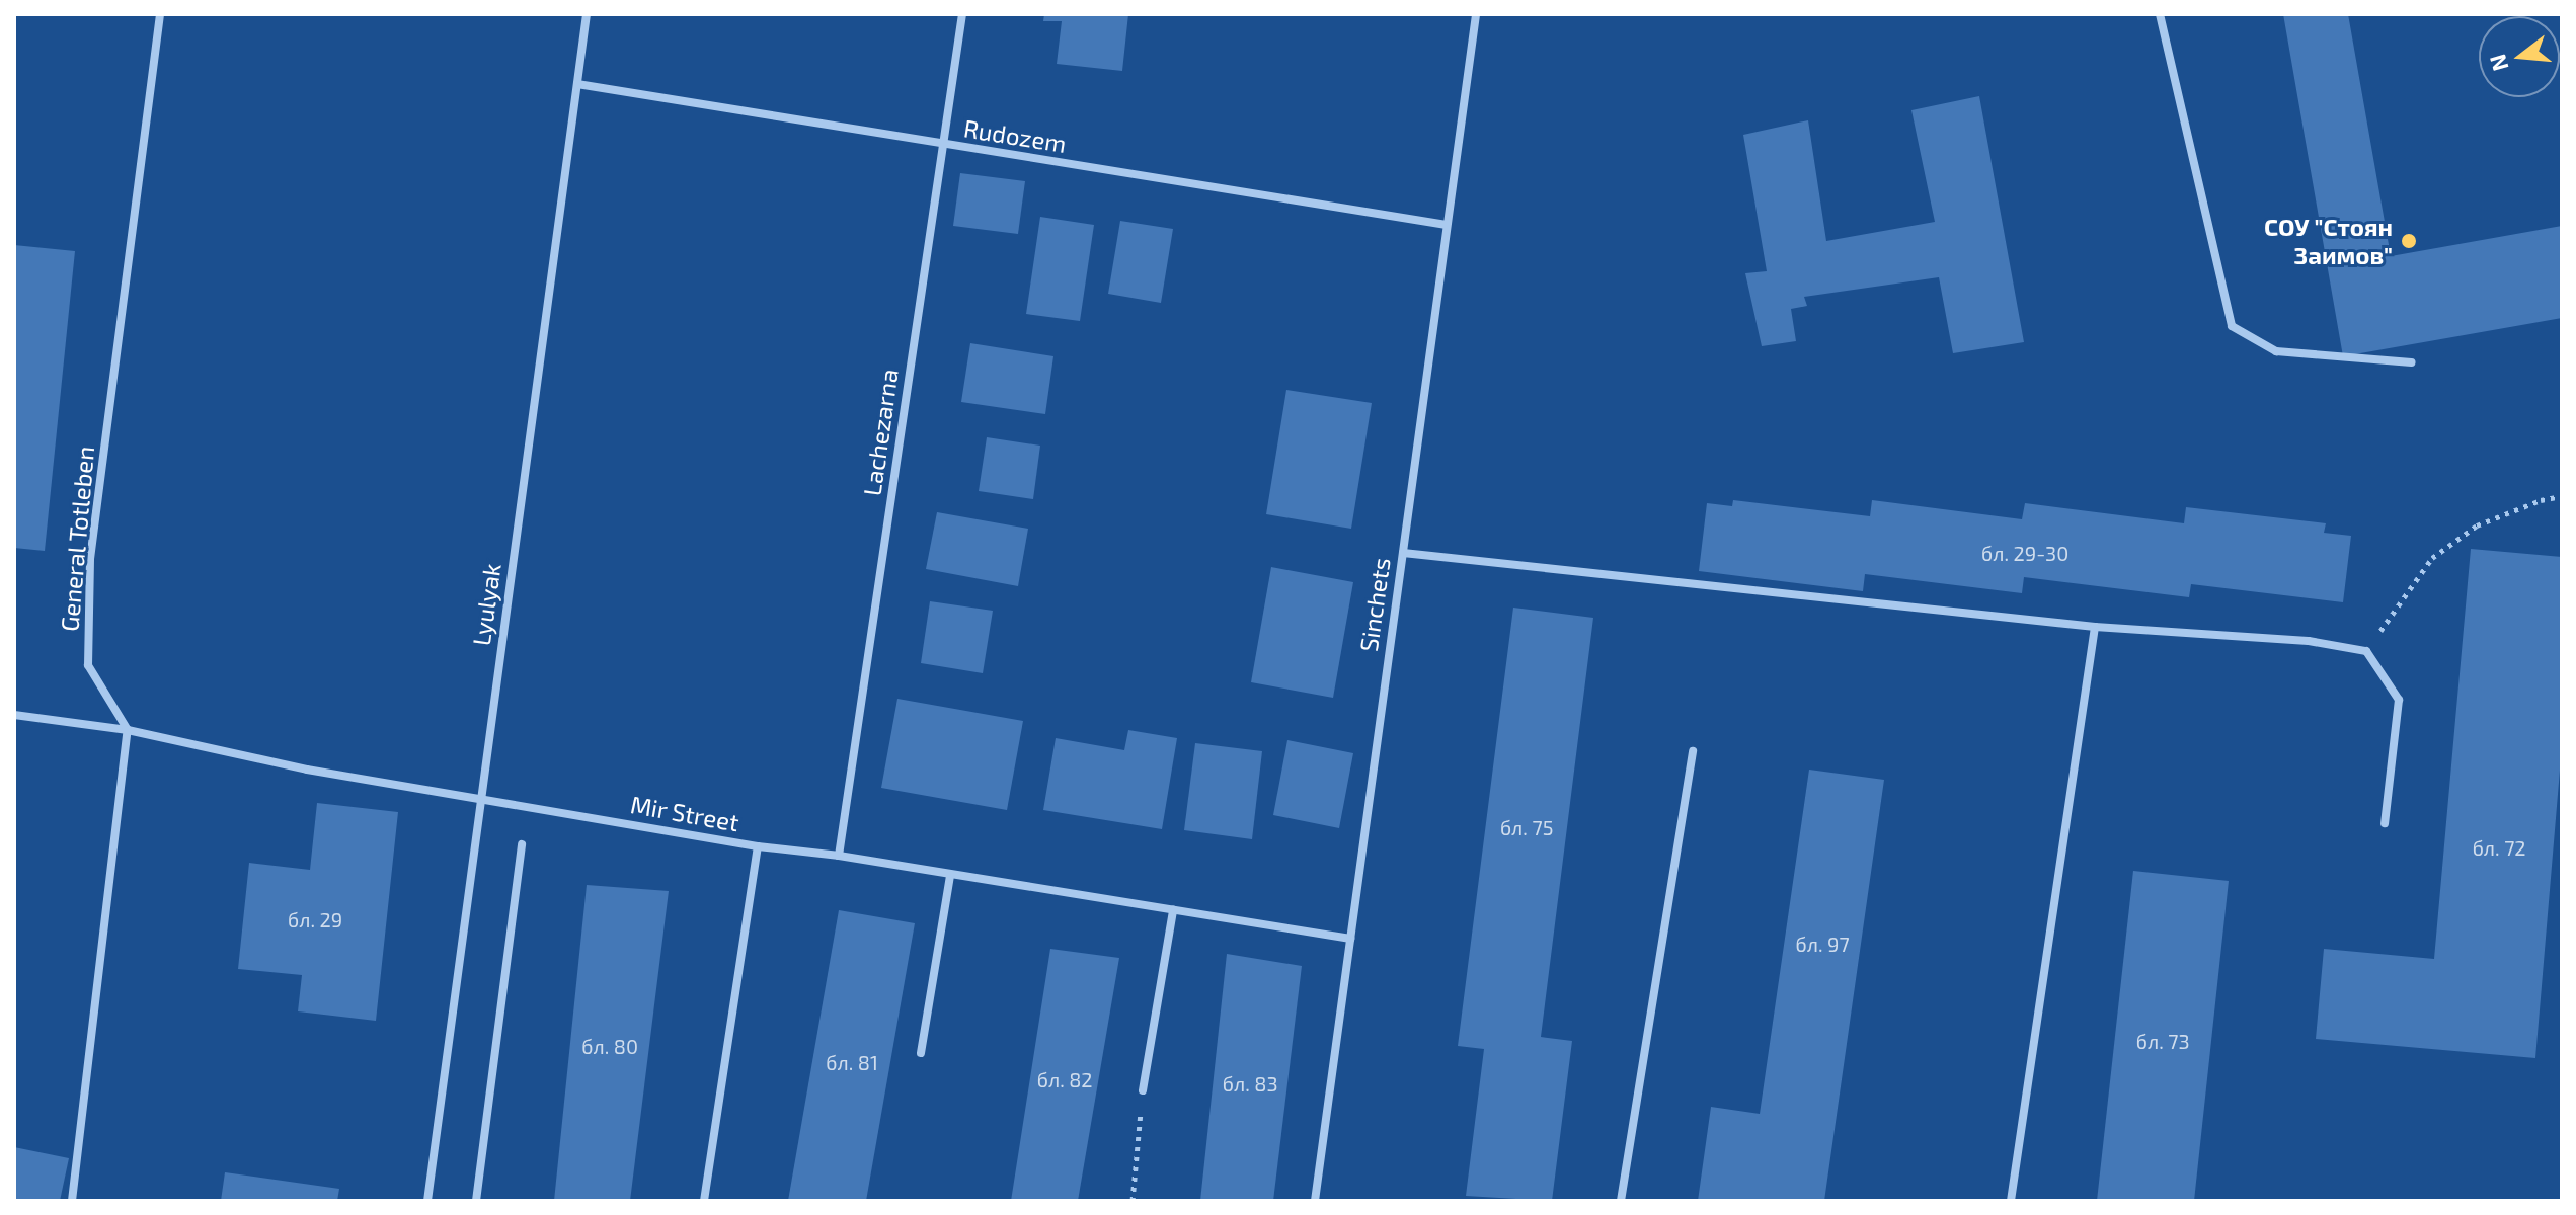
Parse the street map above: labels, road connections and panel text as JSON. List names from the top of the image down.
{
  "streets": {
    "street": [
      "Rudozem",
      "Lachezarna",
      "General Totleben",
      "Lyulyak",
      "Sinchets",
      "Mir Street"
    ]
  },
  "crossings": [
    ["Rudozem", "Lachezarna"],
    ["Rudozem", "Lyulyak"],
    ["Rudozem", "Sinchets"],
    ["Lachezarna", "Mir Street"],
    ["General Totleben", "Mir Street"],
    ["Lyulyak", "Mir Street"],
    ["Sinchets", "Mir Street"]
  ],
  "places": ["СОУ \"Стоян Заимов\""],
  "house_numbers": [
    "бл. 29-30",
    "бл. 75",
    "бл. 72",
    "бл. 29",
    "бл. 97",
    "бл. 73",
    "бл. 80",
    "бл. 81",
    "бл. 82",
    "бл. 83"
  ],
  "north": "left"
}
